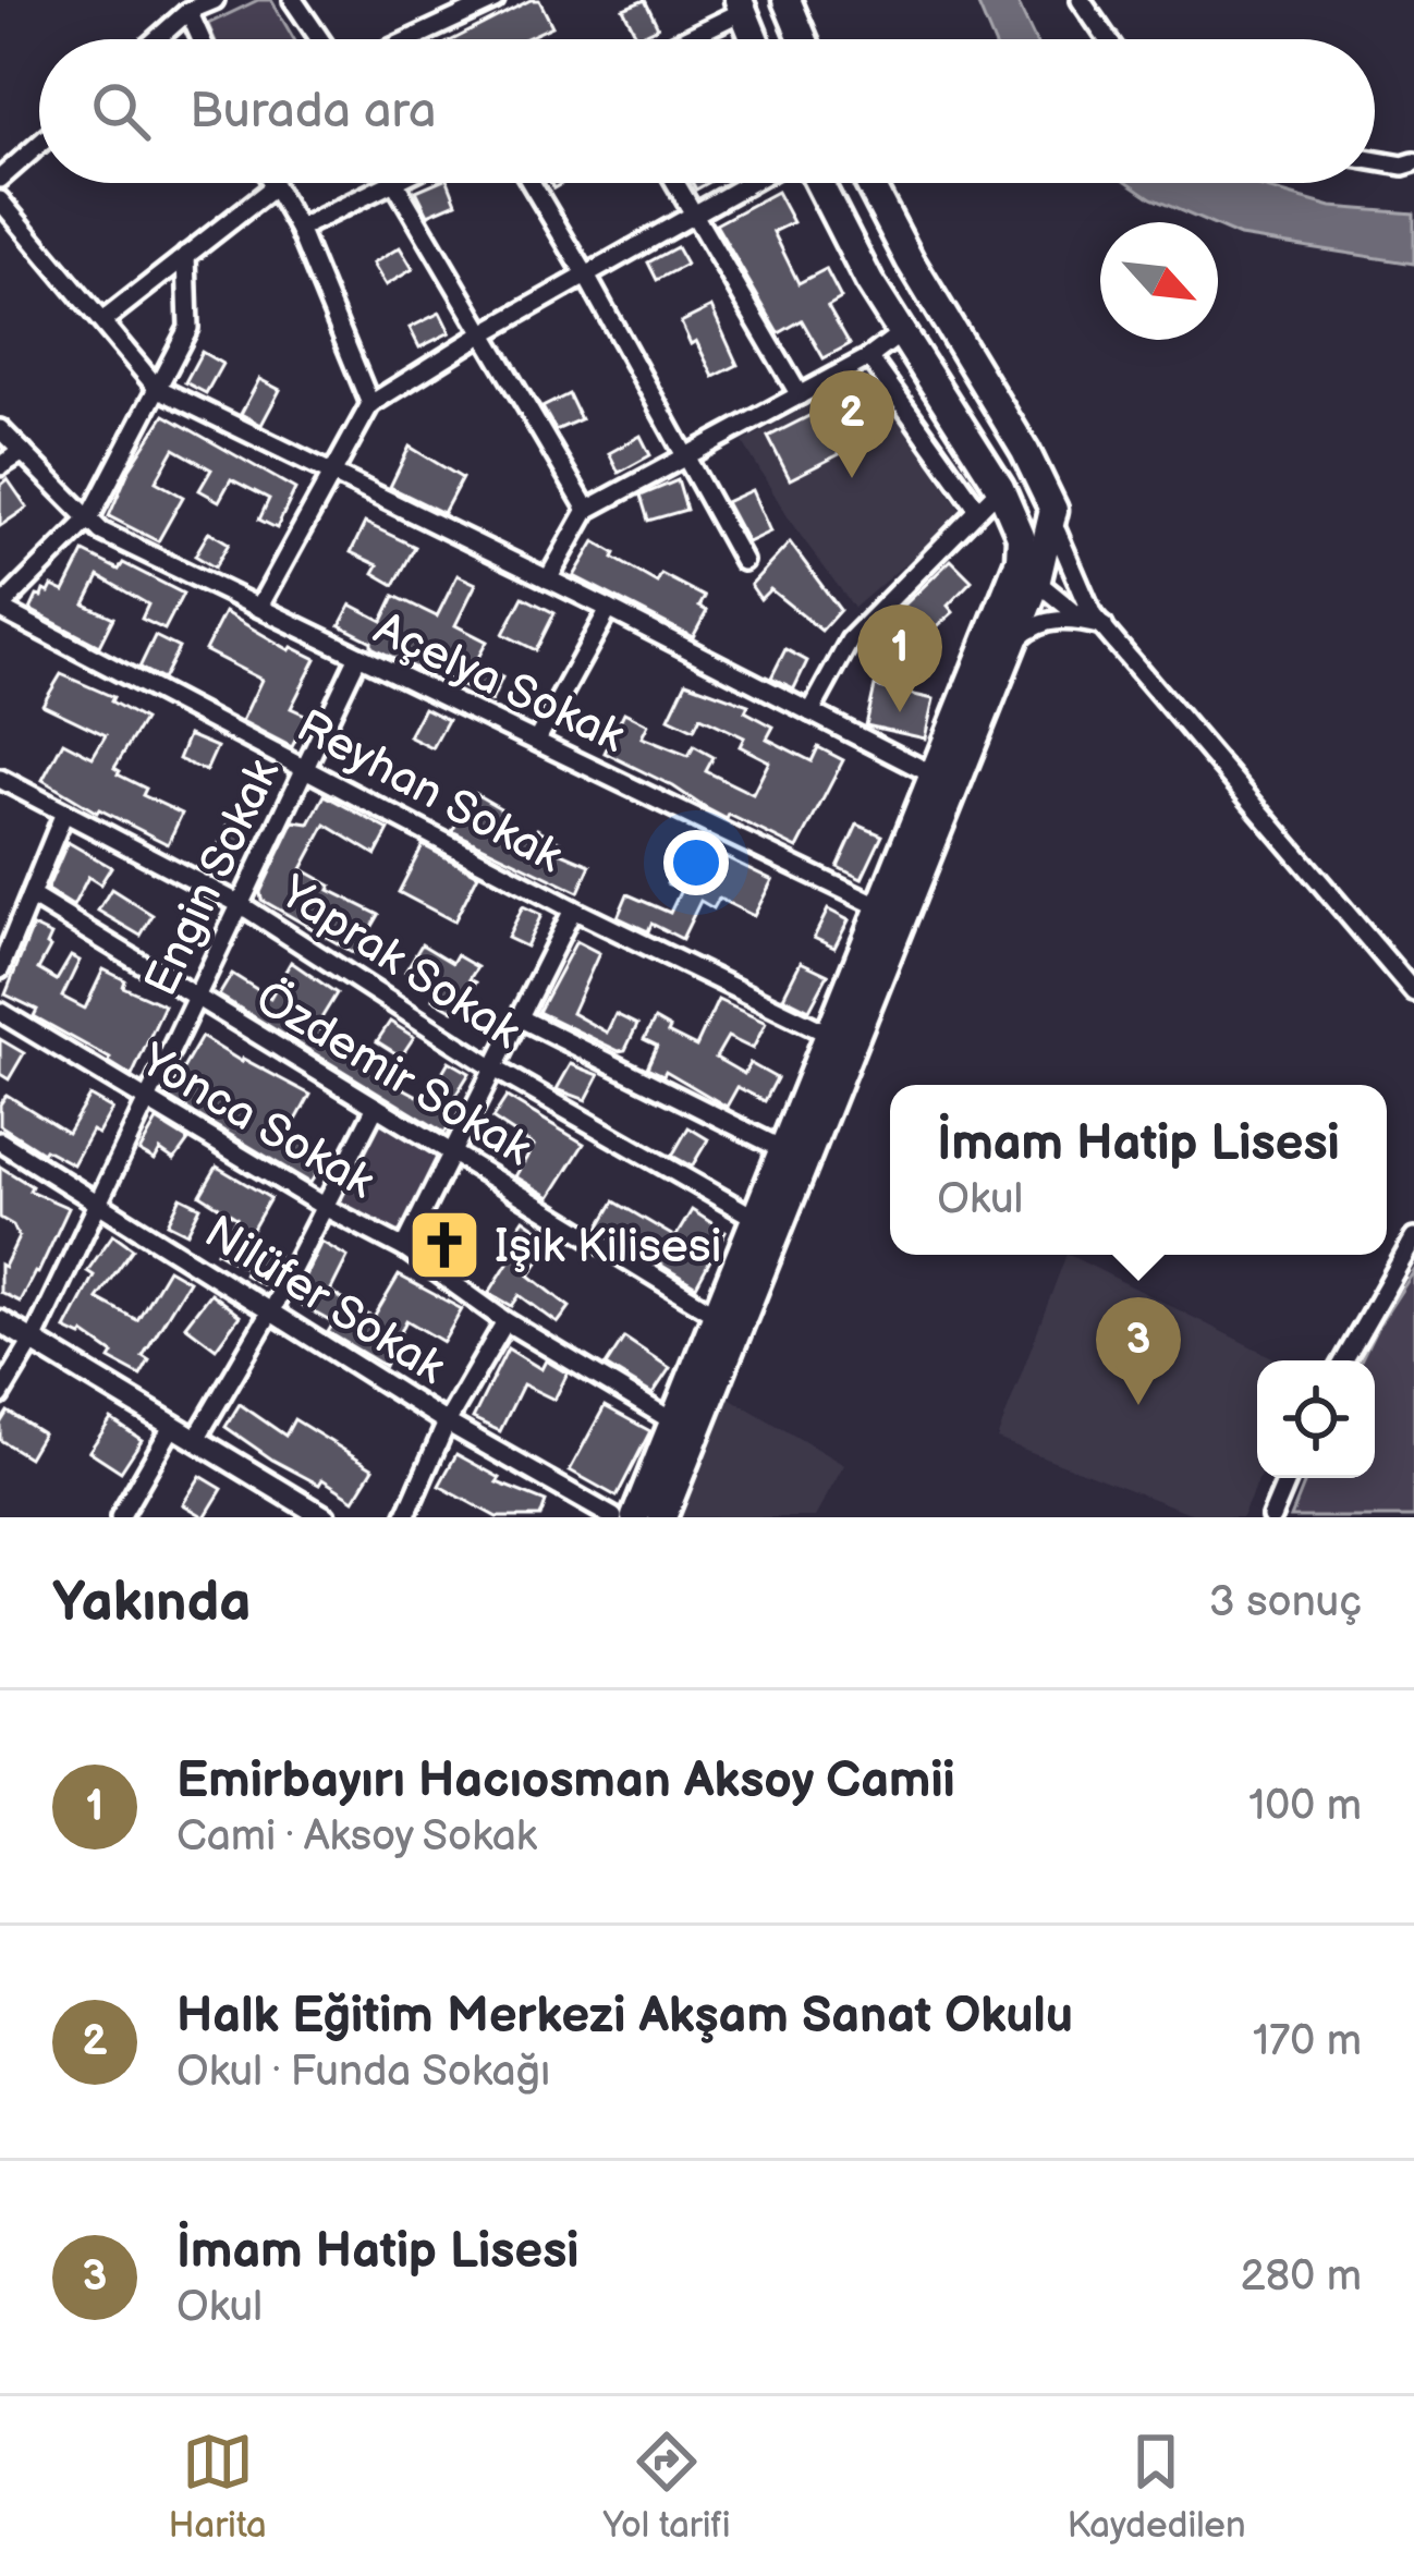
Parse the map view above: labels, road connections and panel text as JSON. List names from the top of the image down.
{
  "streets": {
    "street": [
      "Açelya Sokak",
      "Reyhan Sokak",
      "Engin Sokak",
      "Yaprak Sokak",
      "Özdemir Sokak",
      "Yonca Sokak",
      "Nilüfer Sokak"
    ]
  },
  "crossings": [
    ["Açelya Sokak", "Engin Sokak"],
    ["Reyhan Sokak", "Engin Sokak"],
    ["Engin Sokak", "Yaprak Sokak"],
    ["Engin Sokak", "Özdemir Sokak"],
    ["Engin Sokak", "Yonca Sokak"],
    ["Engin Sokak", "Nilüfer Sokak"]
  ],
  "places": {
    "church": ["Işık Kilisesi"]
  },
  "north": "bottom right",
  "page": {
    "search": "Burada ara",
    "pins": ["2", "1", "3"],
    "popup": ["İmam Hatip Lisesi", "Okul"],
    "heading": ["Yakında", "3 sonuç"],
    "list": [
      {
        "mark": "1",
        "name": "Emirbayırı Hacıosman Aksoy Camii",
        "note": "Cami · Aksoy Sokak",
        "value": "100 m"
      },
      {
        "mark": "2",
        "name": "Halk Eğitim Merkezi Akşam Sanat Okulu",
        "note": "Okul · Funda Sokağı",
        "value": "170 m"
      },
      {
        "mark": "3",
        "name": "İmam Hatip Lisesi",
        "note": "Okul",
        "value": "280 m"
      }
    ],
    "nav": ["Harita", "Yol tarifi", "Kaydedilen"]
  }
}
